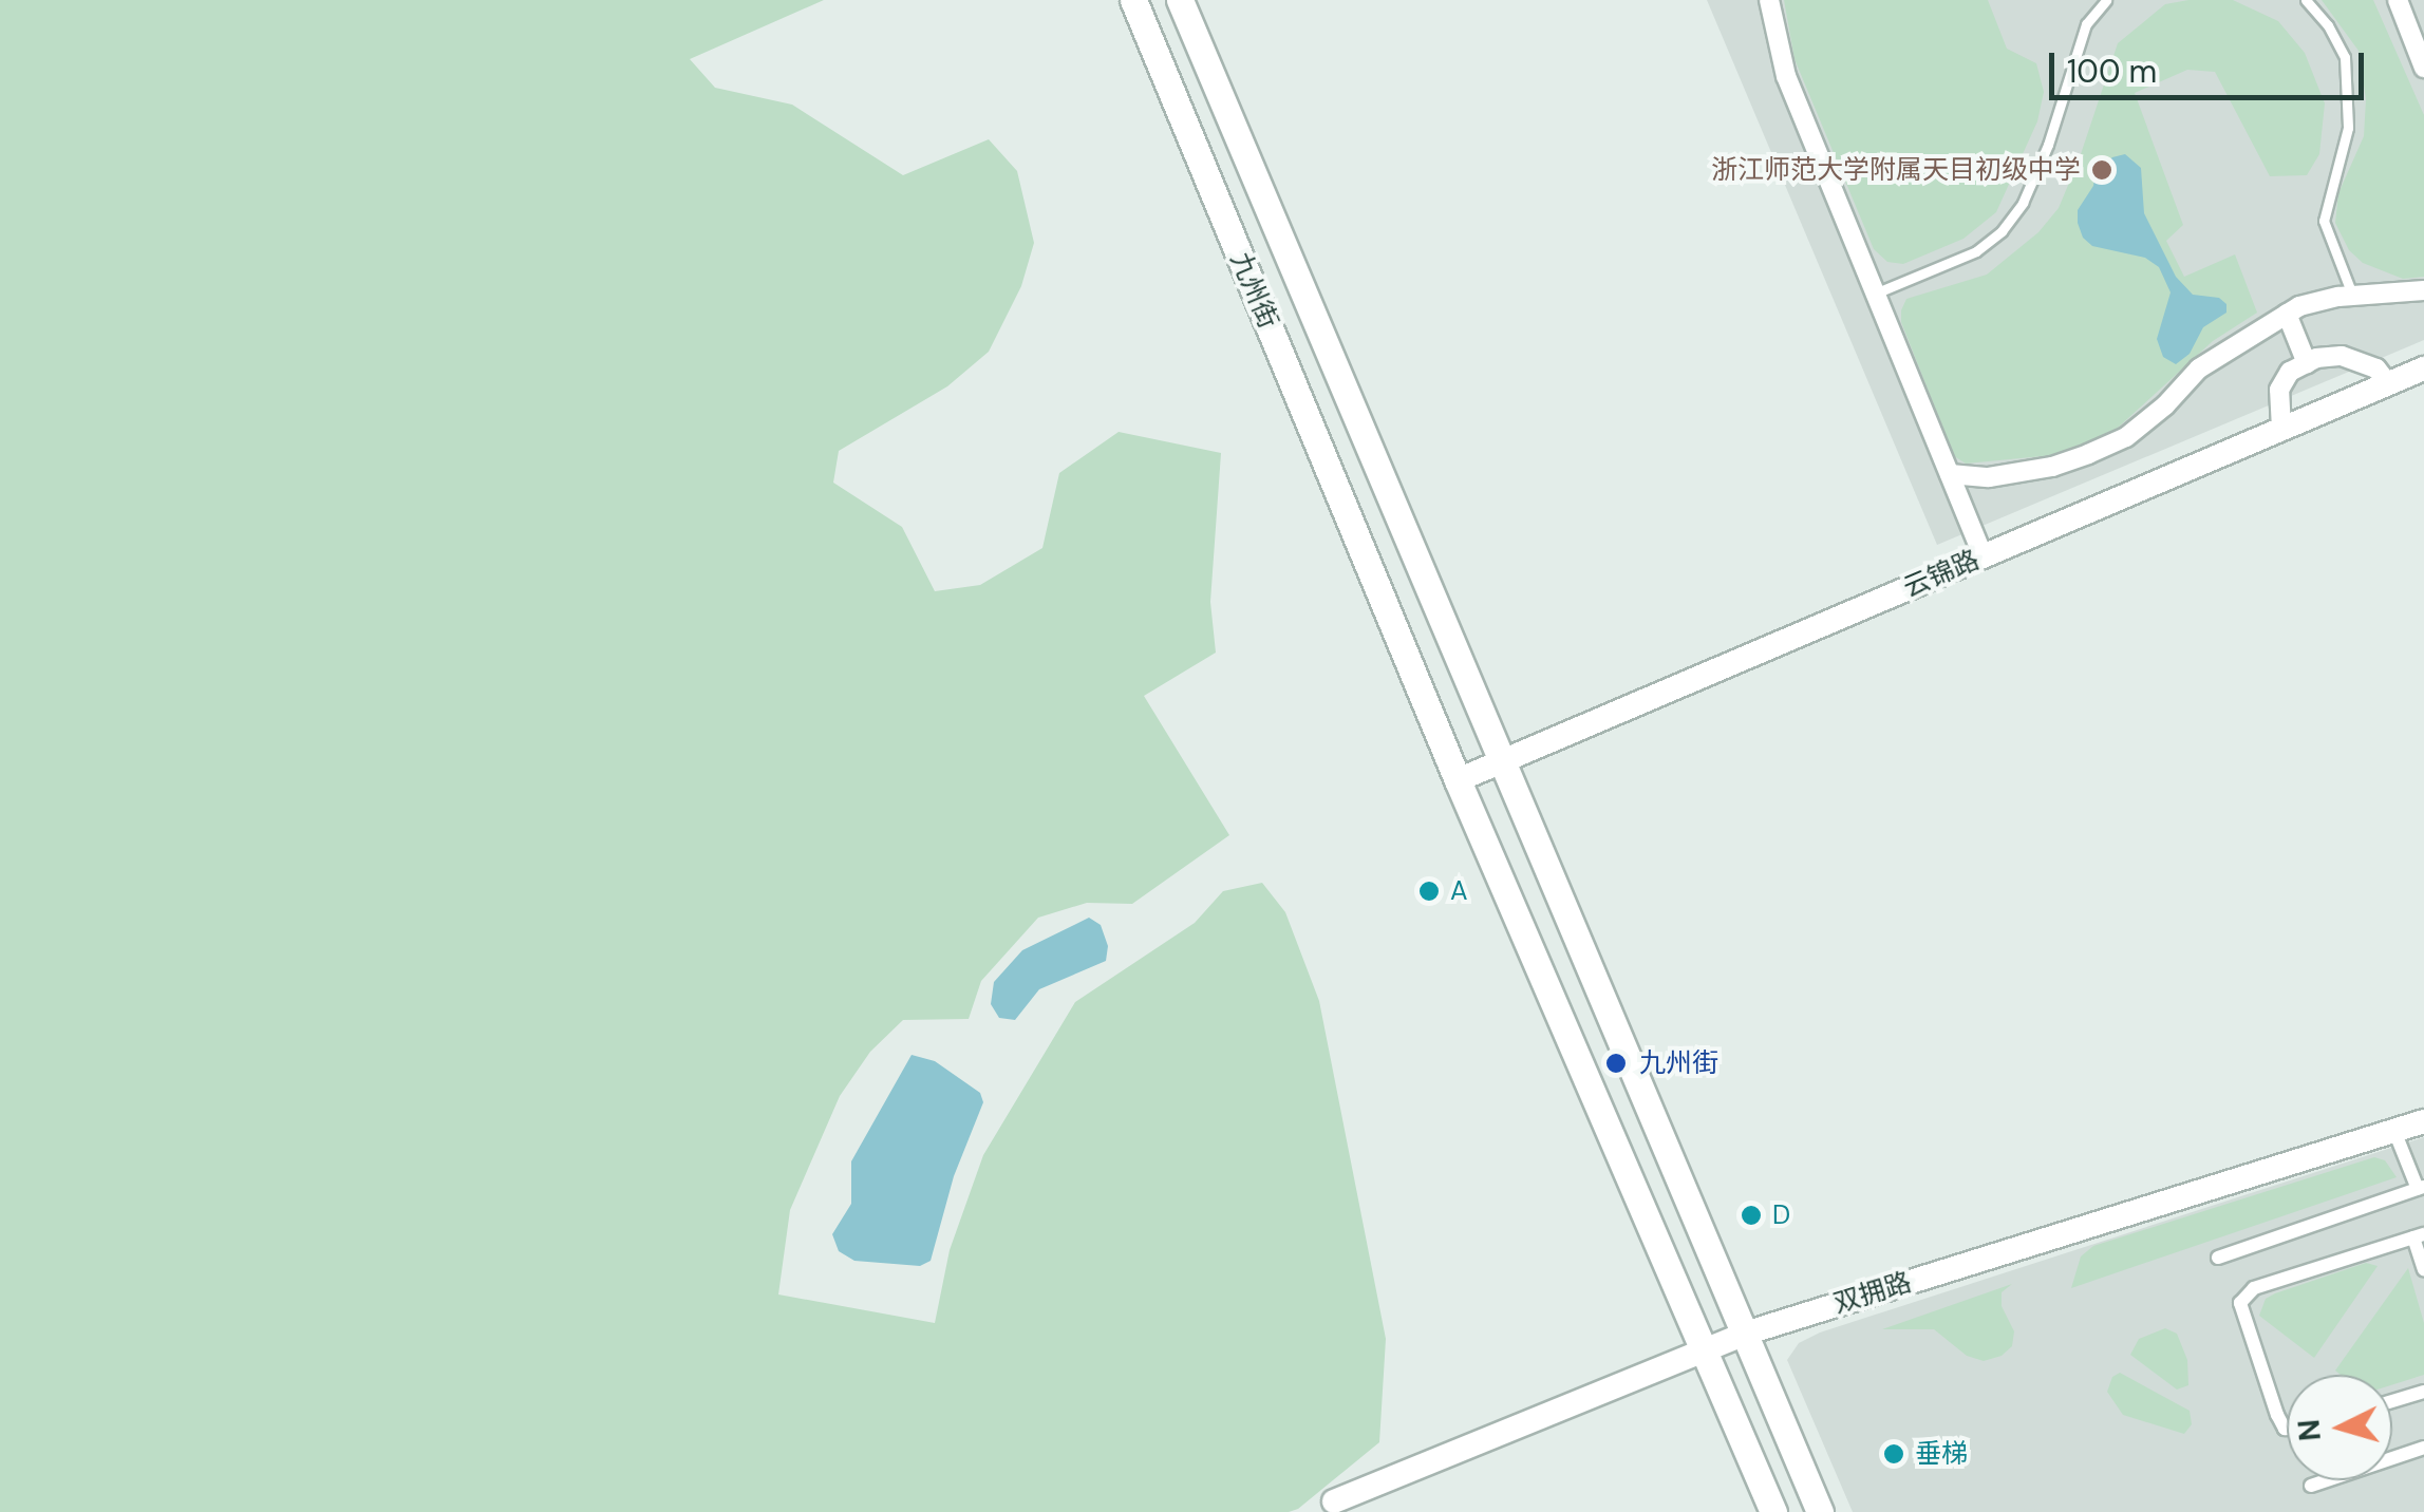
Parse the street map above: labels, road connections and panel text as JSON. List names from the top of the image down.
{
  "streets": {
    "main road": ["九州街"],
    "street": ["云锦路", "双拥路"]
  },
  "crossings": [
    ["九州街", "云锦路"],
    ["九州街", "双拥路"]
  ],
  "places": [
    "浙江师范大学附属天目初级中学",
    "A",
    "九州街",
    "D",
    "垂梯"
  ],
  "scale_bar": "100 m",
  "north": "left"
}
